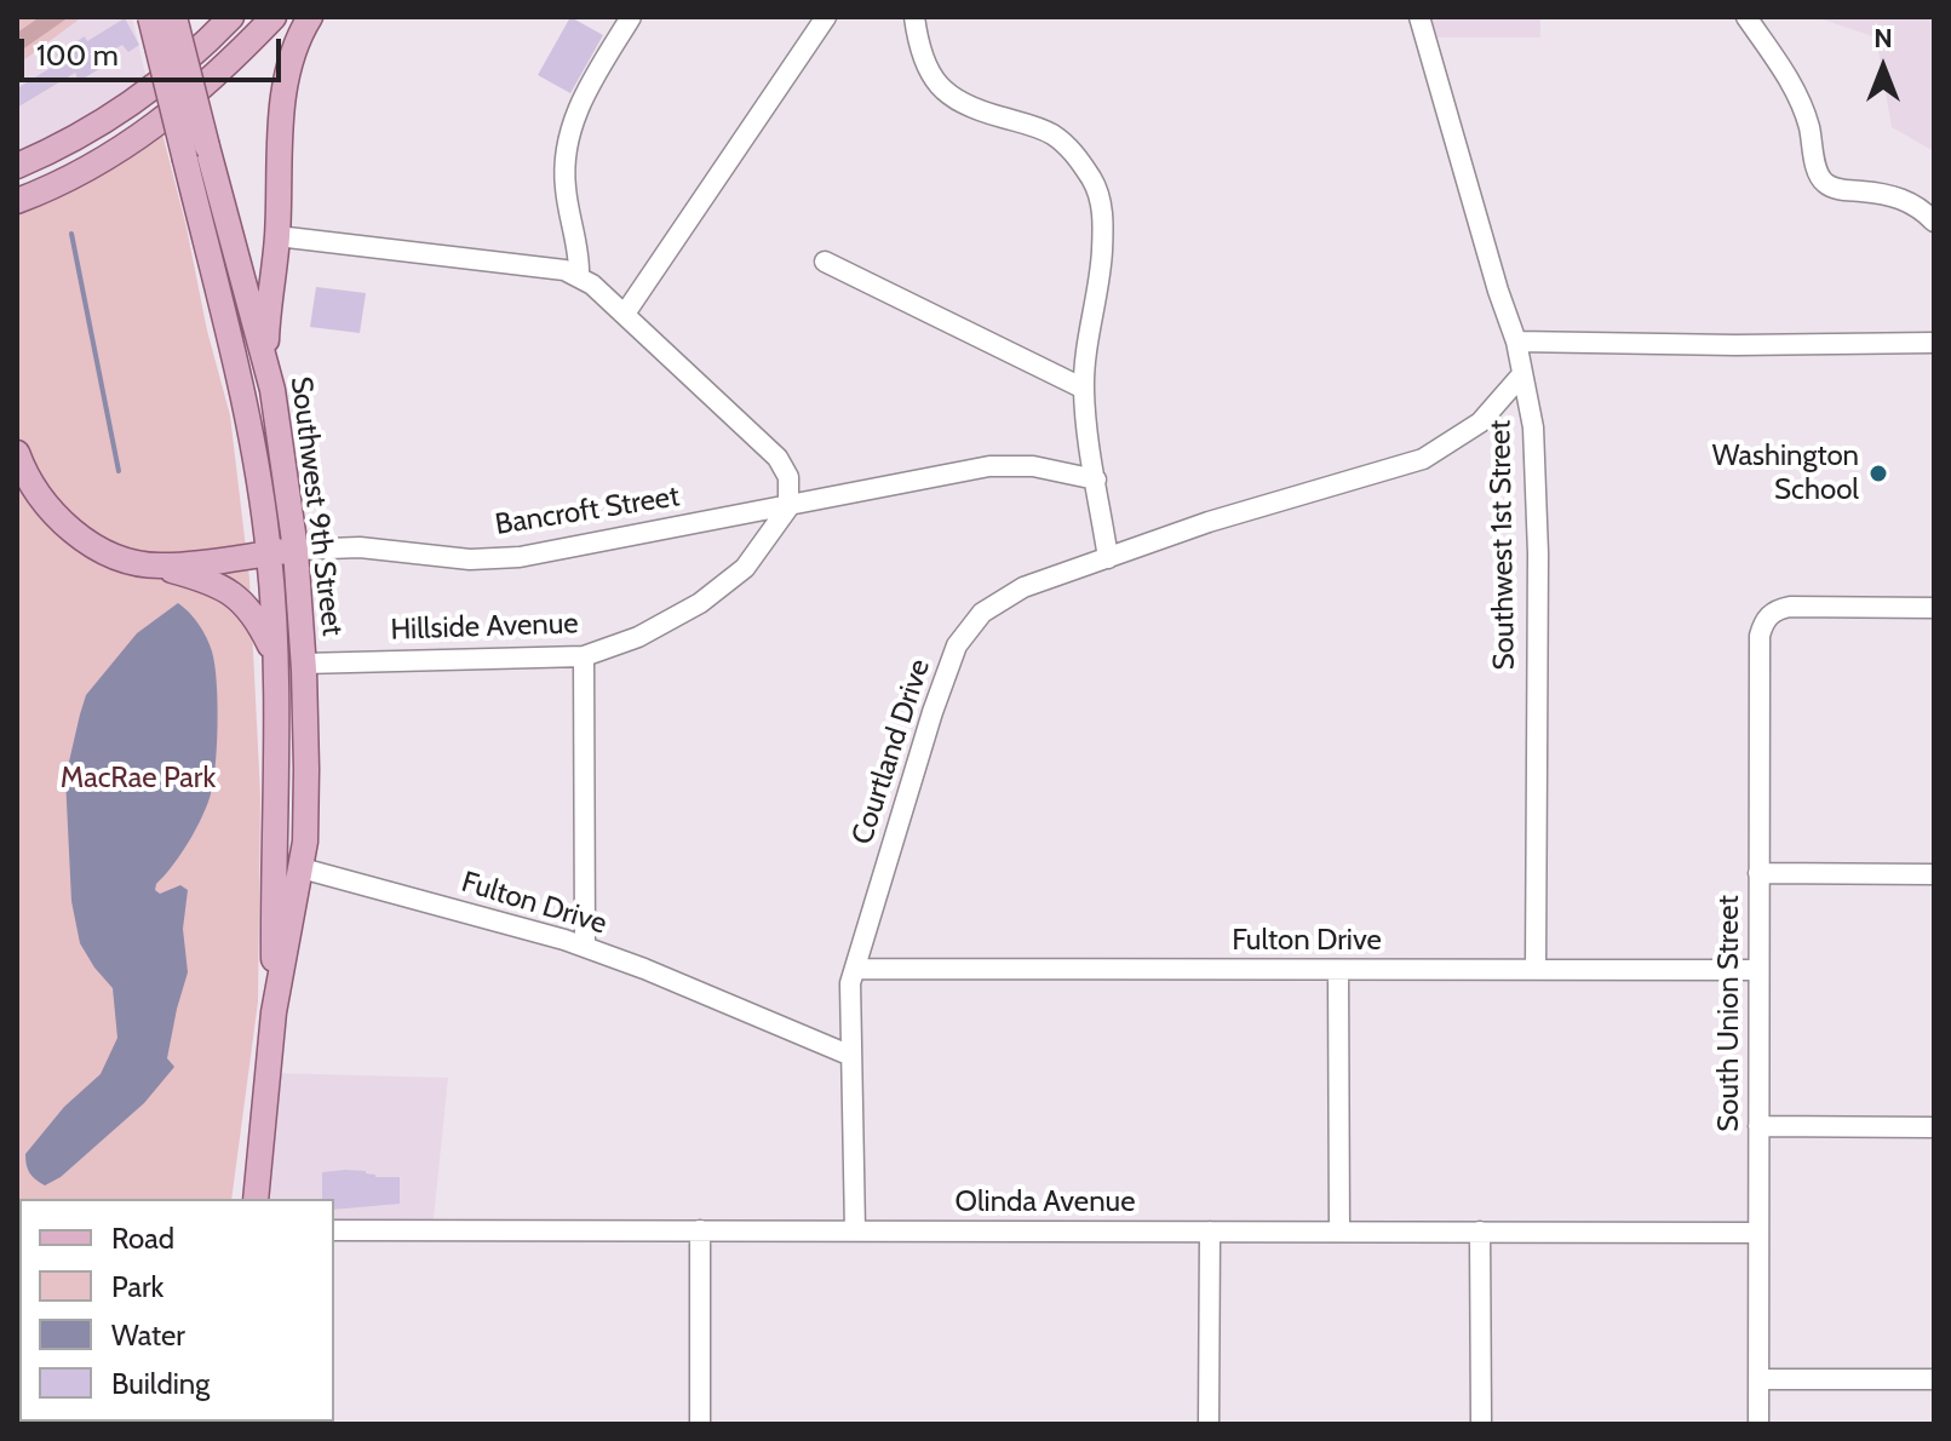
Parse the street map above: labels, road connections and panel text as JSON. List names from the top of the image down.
{
  "streets": {
    "main road": ["Southwest 9th Street", "Bancroft Street"],
    "street": [
      "Southwest 1st Street",
      "Hillside Avenue",
      "Courtland Drive",
      "Fulton Drive",
      "South Union Street",
      "Olinda Avenue"
    ]
  },
  "crossings": [
    ["Southwest 9th Street", "Bancroft Street"],
    ["Southwest 9th Street", "Hillside Avenue"],
    ["Southwest 9th Street", "Fulton Drive"],
    ["Bancroft Street", "Hillside Avenue"],
    ["Southwest 1st Street", "Fulton Drive"],
    ["Courtland Drive", "Fulton Drive"],
    ["Courtland Drive", "Olinda Avenue"],
    ["Fulton Drive", "South Union Street"],
    ["South Union Street", "Olinda Avenue"]
  ],
  "parks": ["MacRae Park"],
  "places": ["Washington School"],
  "legend": [
    "Road",
    "Park",
    "Water",
    "Building"
  ],
  "scale_bar": "100 m",
  "north": "top"
}
